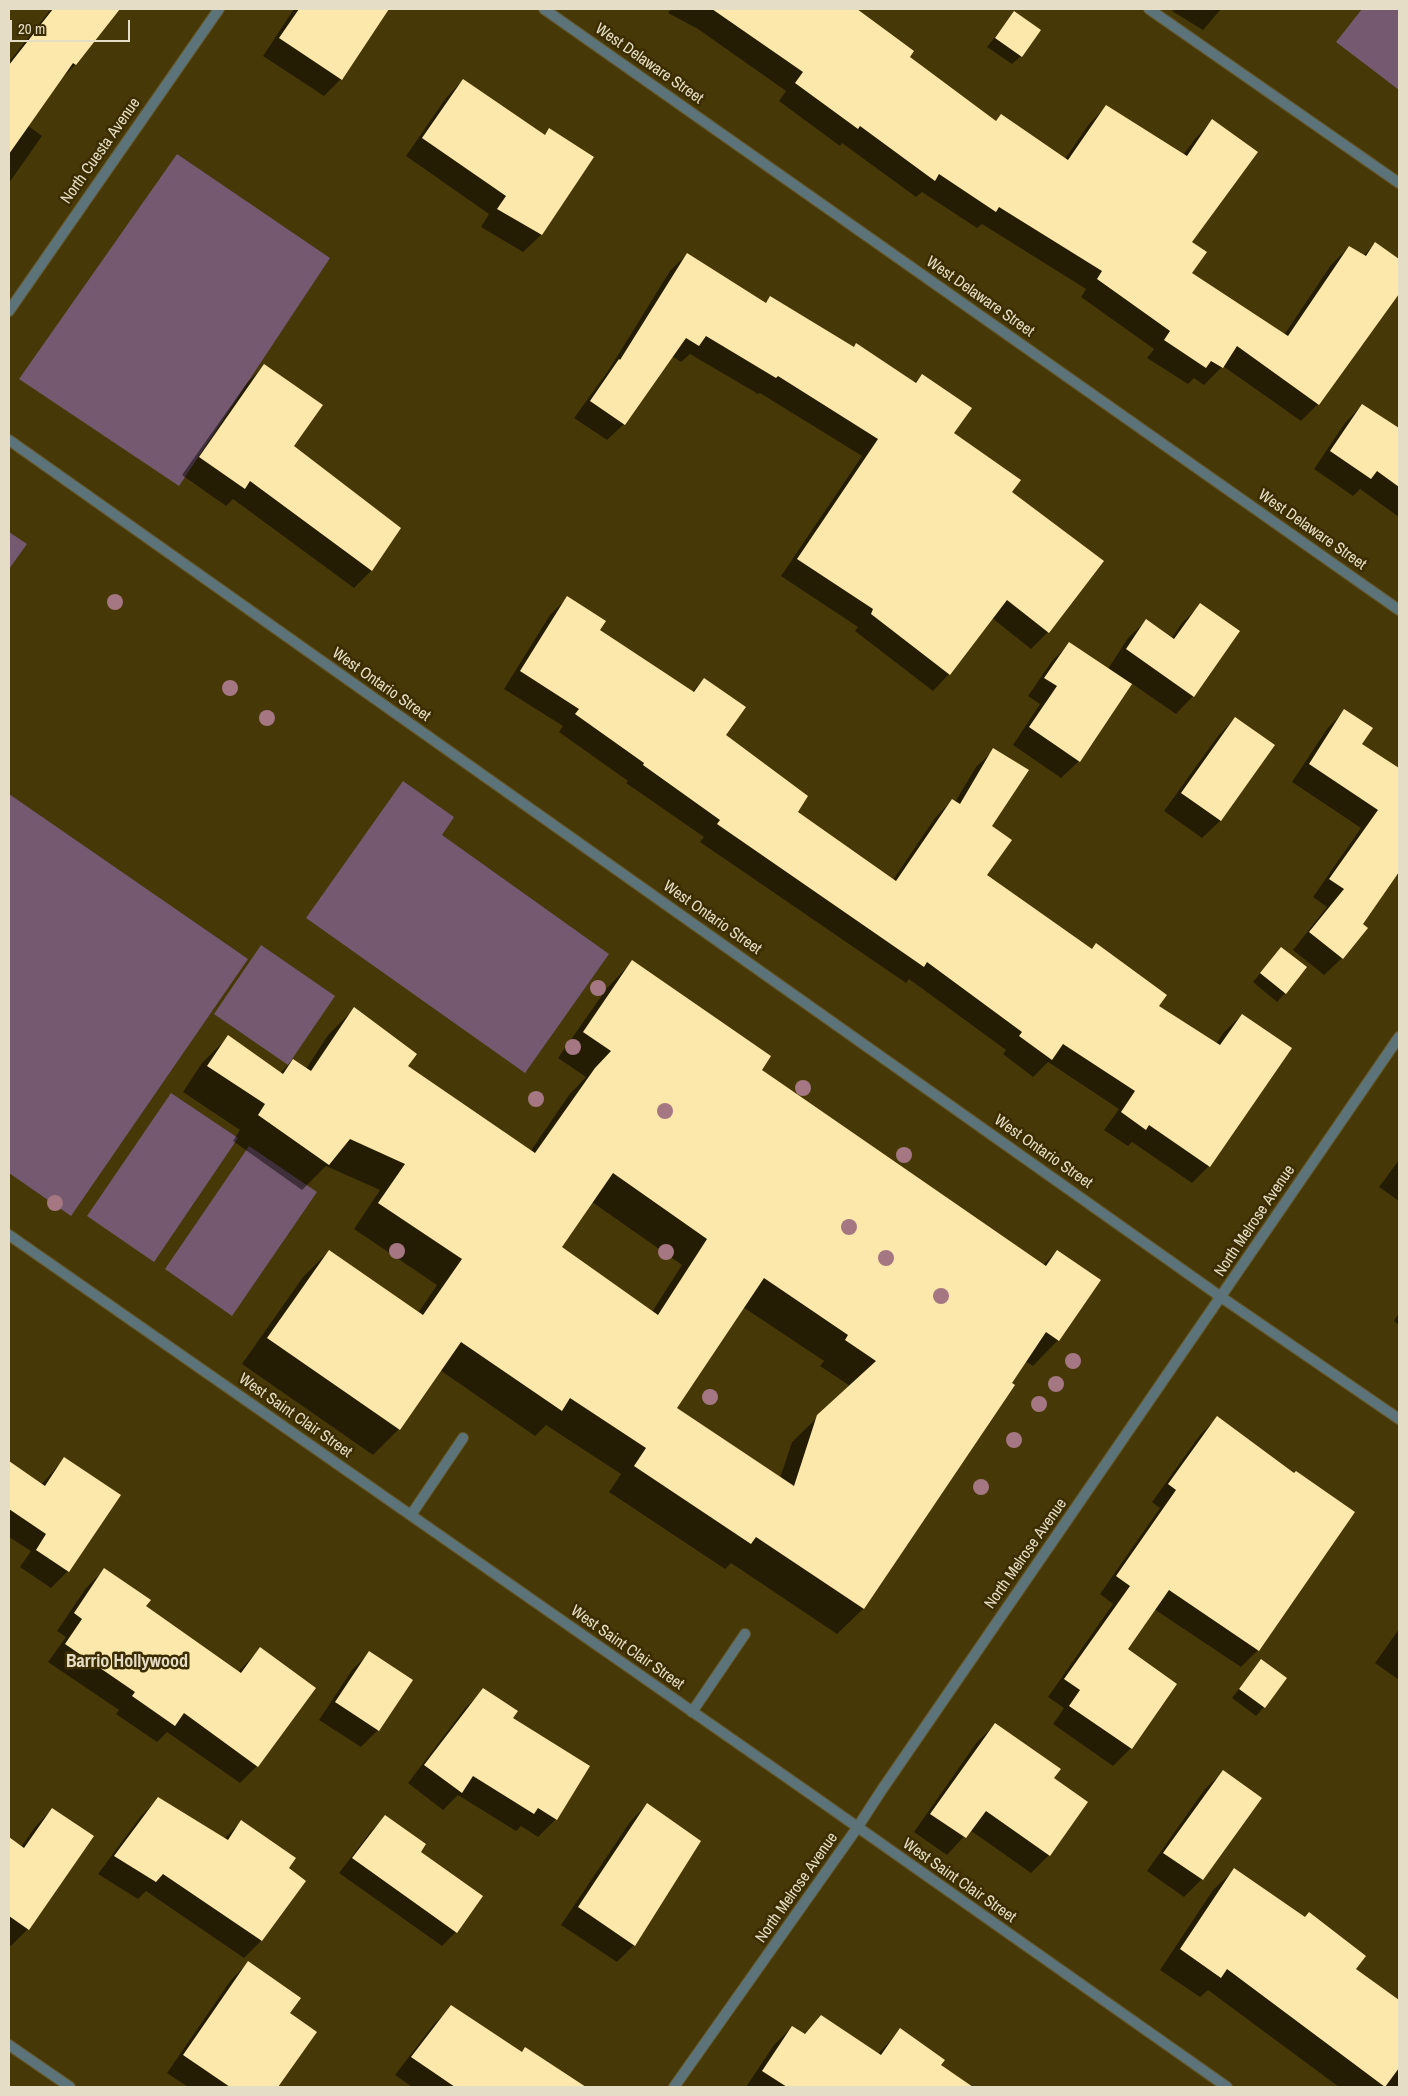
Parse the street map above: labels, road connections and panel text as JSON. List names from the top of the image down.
{
  "streets": {
    "street": [
      "West Delaware Street",
      "North Cuesta Avenue",
      "West Ontario Street",
      "North Melrose Avenue",
      "West Saint Clair Street"
    ]
  },
  "crossings": [
    ["West Ontario Street", "North Melrose Avenue"],
    ["North Melrose Avenue", "West Saint Clair Street"]
  ],
  "districts": ["Barrio Hollywood"],
  "scale_bar": "20 m"
}
